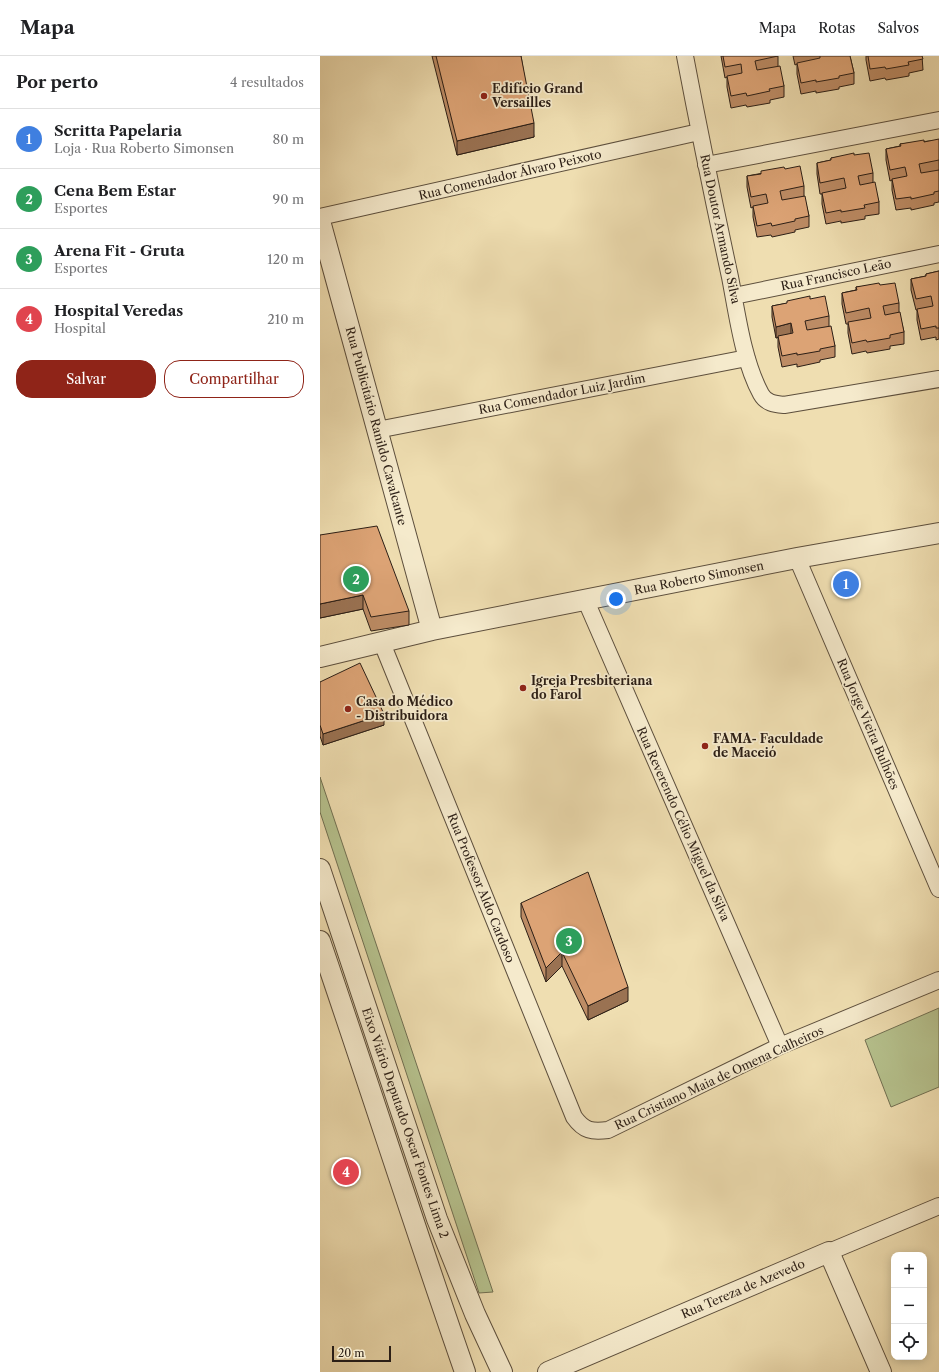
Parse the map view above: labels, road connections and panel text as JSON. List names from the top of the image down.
{
  "streets": {
    "street": [
      "Rua Comendador Álvaro Peixoto",
      "Rua Doutor Armando Silva",
      "Rua Francisco Leão",
      "Rua Comendador Luiz Jardim",
      "Rua Publicitário Ranildo Cavalcante",
      "Rua Roberto Simonsen",
      "Rua Jorge Vieira Bulhões",
      "Rua Reverendo Célio Miguel da Silva",
      "Rua Professor Aldo Cardoso",
      "Rua Cristiano Maia de Omena Calheiros",
      "Eixo Viário Deputado Oscar Fontes Lima 2",
      "Rua Tereza de Azevedo"
    ]
  },
  "crossings": [
    ["Rua Comendador Álvaro Peixoto", "Rua Doutor Armando Silva"],
    ["Rua Doutor Armando Silva", "Rua Francisco Leão"],
    ["Rua Doutor Armando Silva", "Rua Comendador Luiz Jardim"],
    ["Rua Comendador Luiz Jardim", "Rua Publicitário Ranildo Cavalcante"],
    ["Rua Publicitário Ranildo Cavalcante", "Rua Roberto Simonsen"],
    ["Rua Roberto Simonsen", "Rua Jorge Vieira Bulhões"],
    ["Rua Roberto Simonsen", "Rua Reverendo Célio Miguel da Silva"],
    ["Rua Roberto Simonsen", "Rua Professor Aldo Cardoso"],
    ["Rua Reverendo Célio Miguel da Silva", "Rua Cristiano Maia de Omena Calheiros"],
    ["Rua Professor Aldo Cardoso", "Rua Cristiano Maia de Omena Calheiros"]
  ],
  "places": [
    "Edifício Grand Versailles",
    "Igreja Presbiteriana do Farol",
    "Casa do Médico - Distribuidora",
    "FAMA- Faculdade de Maceió"
  ],
  "scale_bar": "20 m",
  "page": {
    "header": "Mapa",
    "nav": ["Mapa", "Rotas", "Salvos"],
    "heading": ["Por perto", "4 resultados"],
    "list": [
      {
        "mark": "1",
        "name": "Scritta Papelaria",
        "note": "Loja · Rua Roberto Simonsen",
        "value": "80 m"
      },
      {
        "mark": "2",
        "name": "Cena Bem Estar",
        "note": "Esportes",
        "value": "90 m"
      },
      {
        "mark": "3",
        "name": "Arena Fit - Gruta",
        "note": "Esportes",
        "value": "120 m"
      },
      {
        "mark": "4",
        "name": "Hospital Veredas",
        "note": "Hospital",
        "value": "210 m"
      }
    ],
    "buttons": ["Salvar", "Compartilhar"],
    "pins": [
      "2",
      "1",
      "3",
      "4"
    ],
    "map_buttons": ["+", "−"],
    "scale": "20 m"
  }
}
